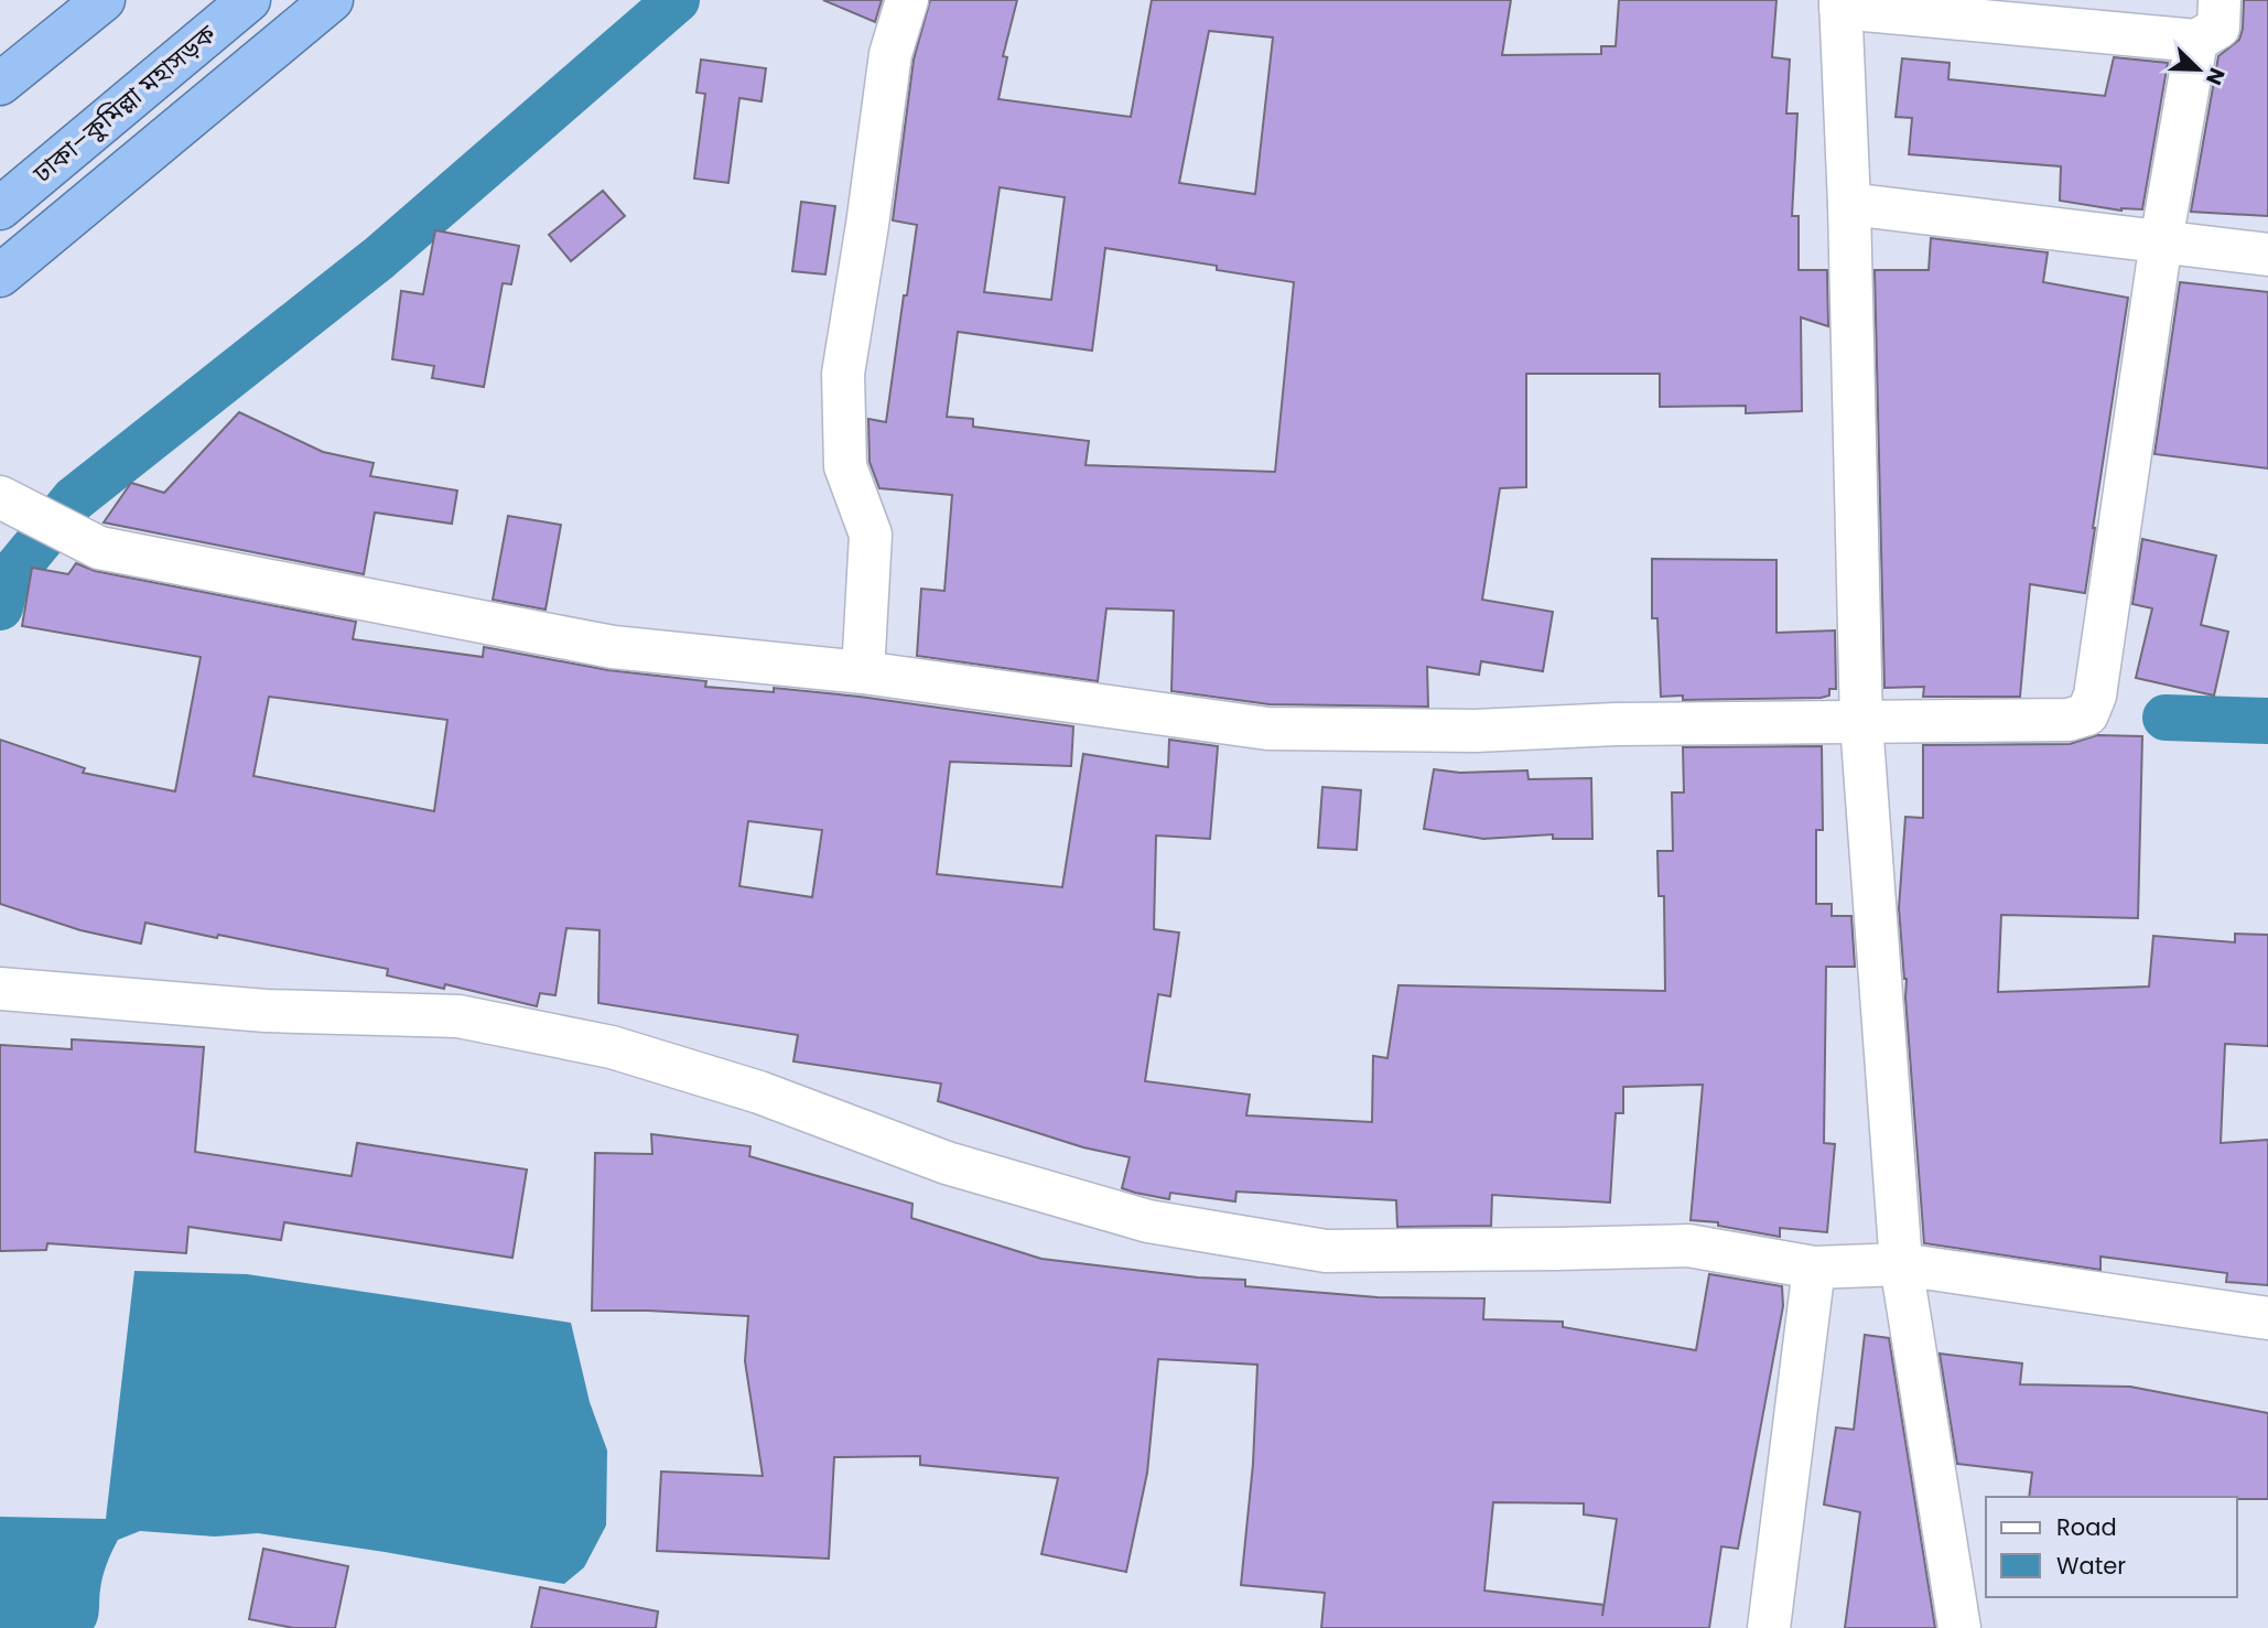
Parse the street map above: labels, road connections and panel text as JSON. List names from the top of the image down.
{
  "streets": {
    "highway": ["ঢাকা–কুমিল্লা মহাসড়ক"]
  },
  "legend": ["Road", "Water"],
  "north": "bottom right"
}
